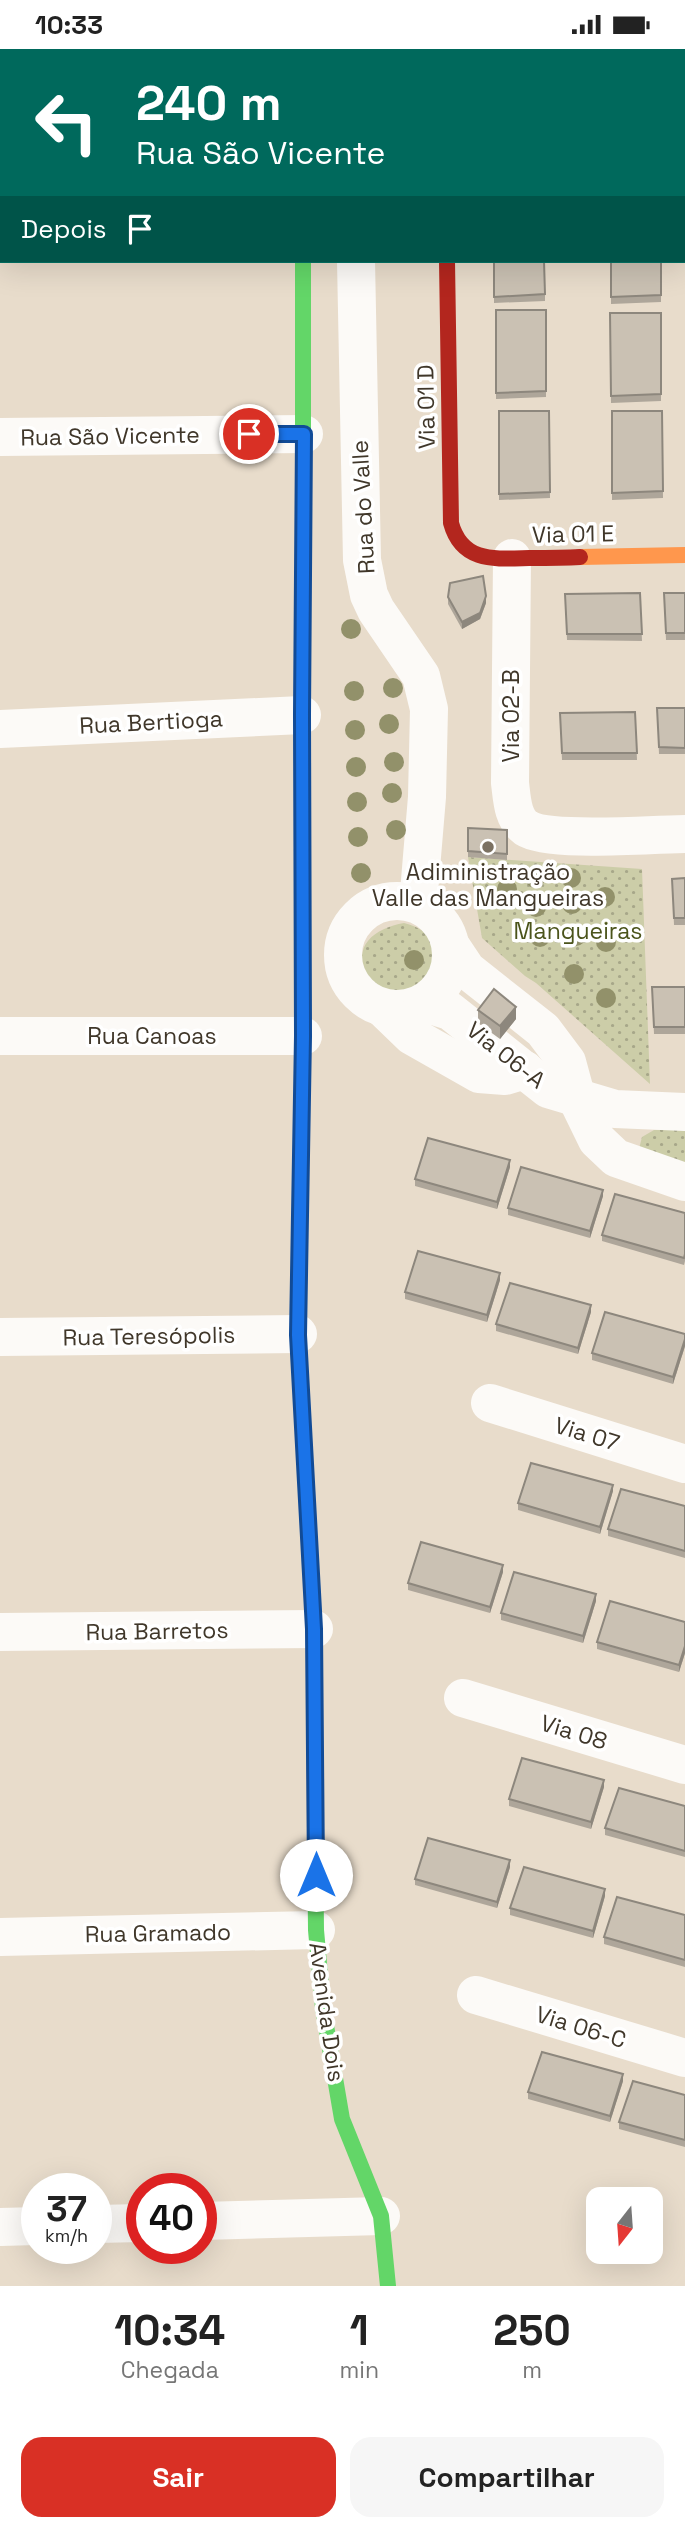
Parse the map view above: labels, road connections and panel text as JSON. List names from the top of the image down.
{
  "streets": {
    "street": [
      "Via 01 D",
      "Rua São Vicente",
      "Rua do Valle",
      "Via 01 E",
      "Via 02-B",
      "Rua Bertioga",
      "Rua Canoas",
      "Via 06-A",
      "Rua Teresópolis",
      "Via 07",
      "Rua Barretos",
      "Via 08",
      "Rua Gramado",
      "Avenida Dois",
      "Via 06-C"
    ]
  },
  "crossings": [
    ["Via 01 D", "Via 01 E"],
    ["Rua São Vicente", "Avenida Dois"],
    ["Rua do Valle", "Via 06-A"],
    ["Via 01 E", "Via 02-B"],
    ["Rua Bertioga", "Avenida Dois"],
    ["Rua Canoas", "Avenida Dois"],
    ["Rua Teresópolis", "Avenida Dois"],
    ["Rua Barretos", "Avenida Dois"],
    ["Rua Gramado", "Avenida Dois"]
  ],
  "parks": ["Mangueiras"],
  "places": ["Adiministração Valle das Mangueiras"],
  "north": "bottom",
  "page": {
    "status": "10:33",
    "turn": ["240 m", "Rua São Vicente"],
    "then": "Depois",
    "speed": "37 km/h",
    "limit": "40",
    "eta": [
      "10:34",
      "Chegada",
      "1",
      "min",
      "250",
      "m"
    ],
    "buttons": ["Sair", "Compartilhar"]
  }
}
